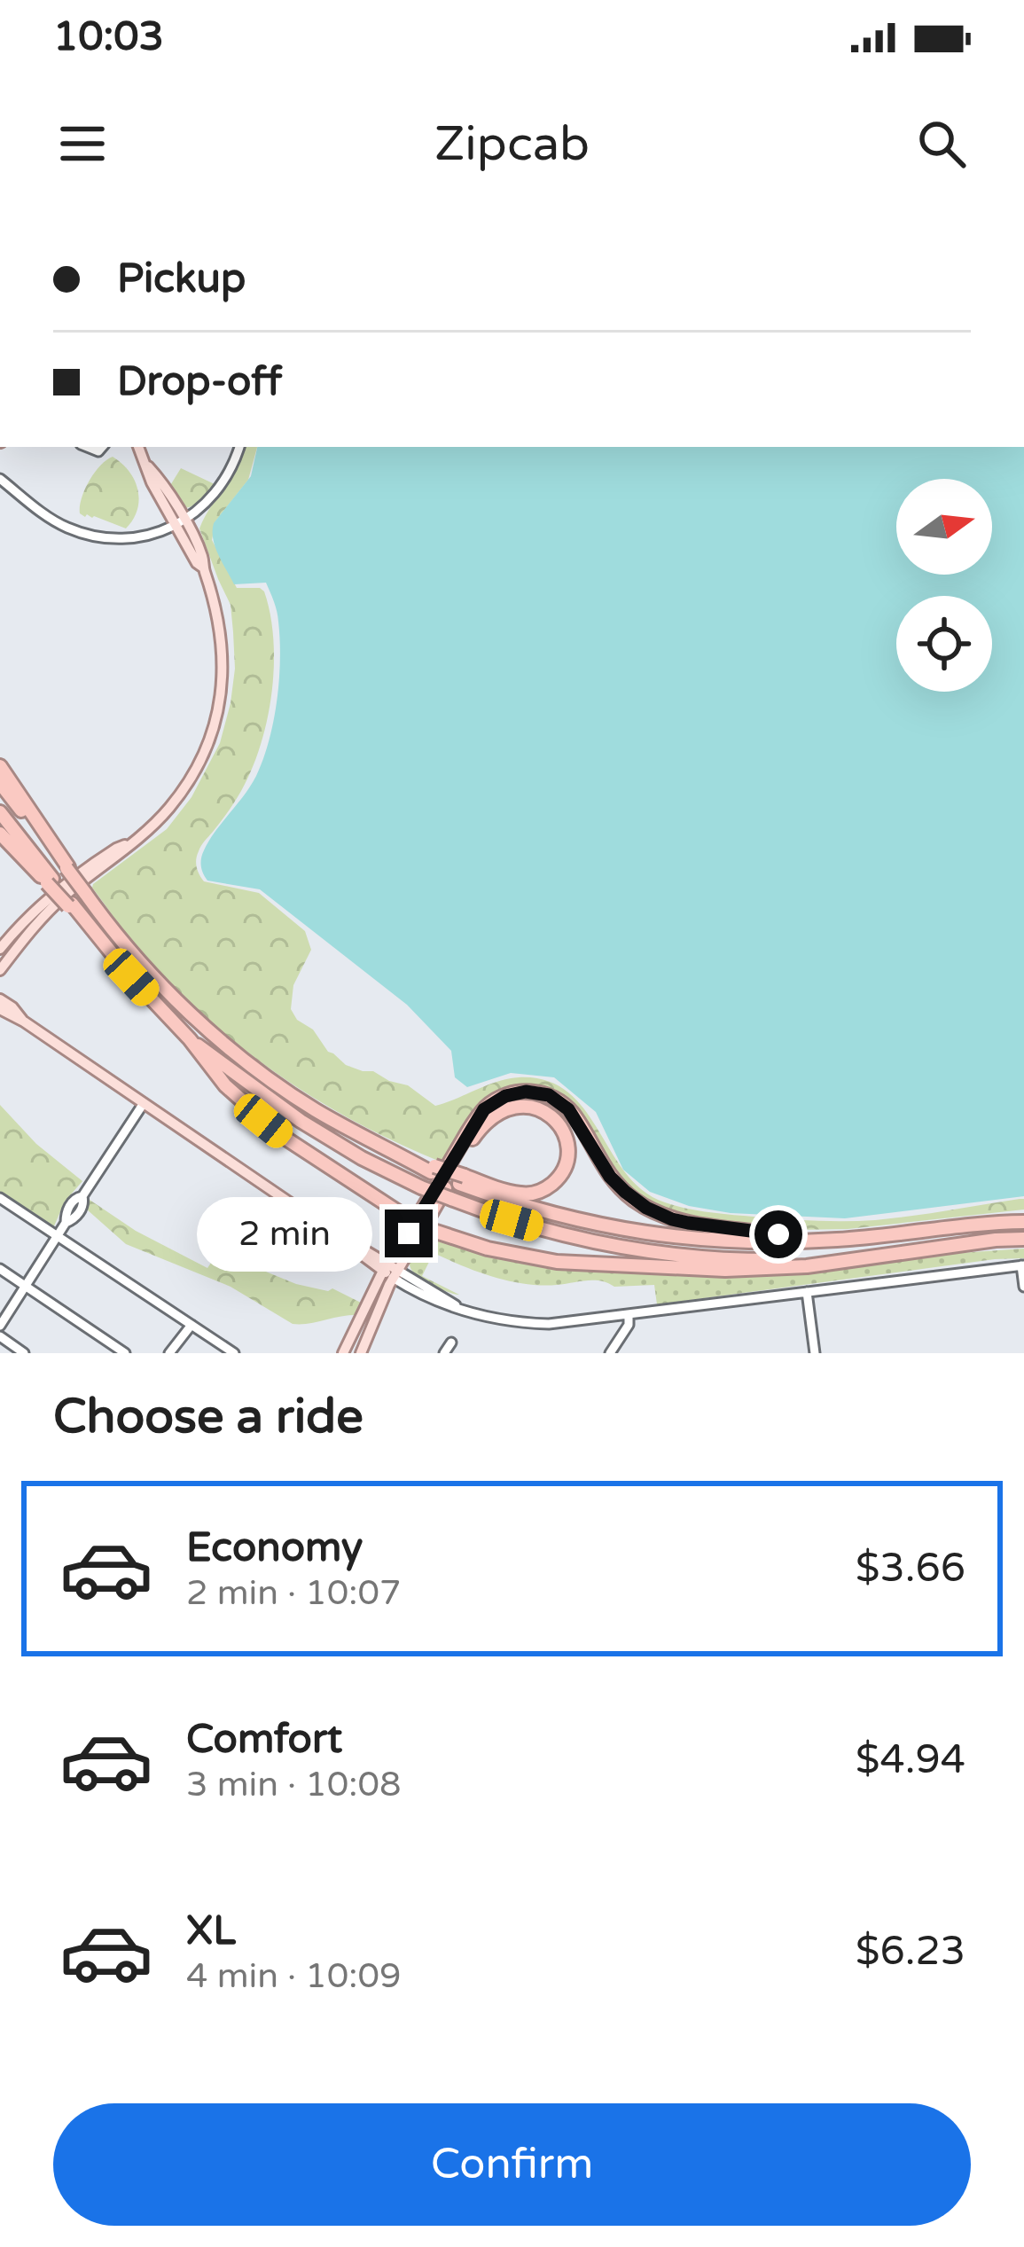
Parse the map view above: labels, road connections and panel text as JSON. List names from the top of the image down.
{
  "north": "right",
  "page": {
    "status": "10:03",
    "header": "Zipcab",
    "banner": ["Pickup", "Drop-off"],
    "bubble": "2 min",
    "heading": "Choose a ride",
    "list": [
      {
        "name": "Economy",
        "note": "2 min · 10:07",
        "value": "$3.66"
      },
      {
        "name": "Comfort",
        "note": "3 min · 10:08",
        "value": "$4.94"
      },
      {
        "name": "XL",
        "note": "4 min · 10:09",
        "value": "$6.23"
      }
    ],
    "buttons": "Confirm"
  }
}
